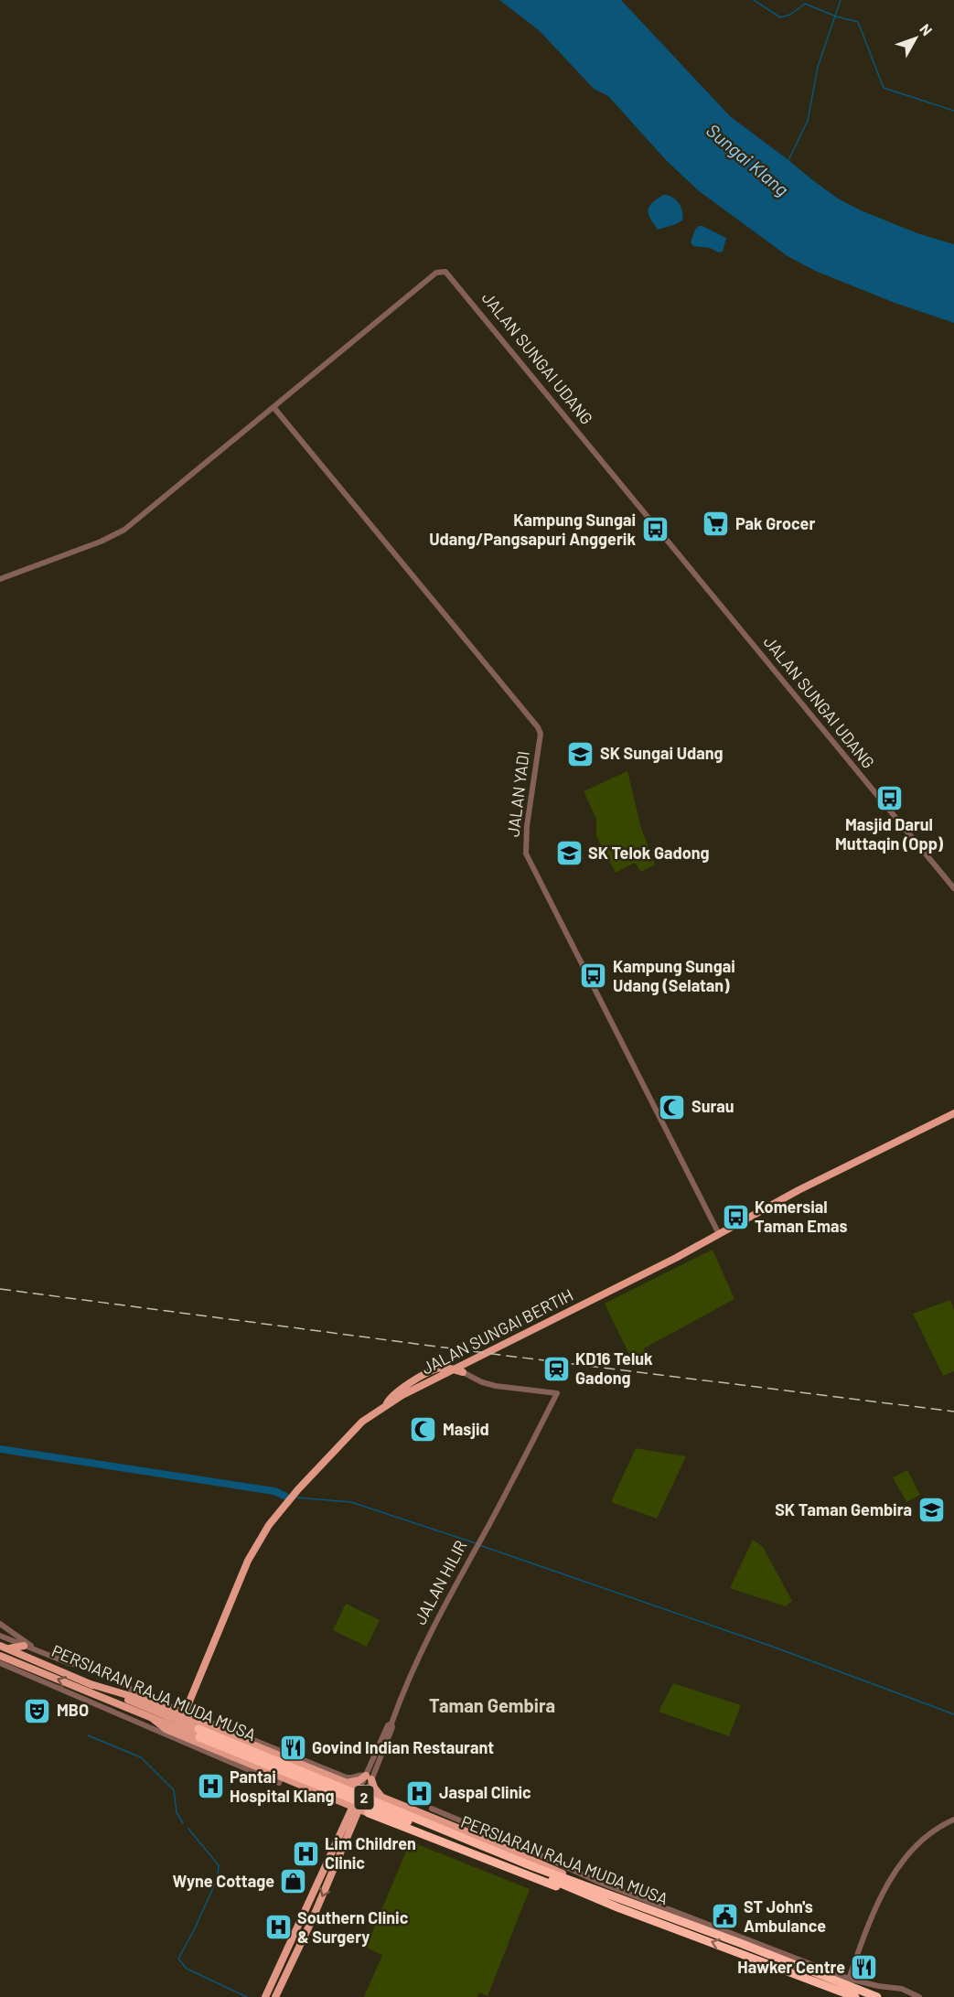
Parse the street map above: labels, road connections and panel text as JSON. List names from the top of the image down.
{
  "streets": {
    "highway": ["PERSIARAN RAJA MUDA MUSA", "2"],
    "main road": ["JALAN SUNGAI BERTIH"],
    "street": ["JALAN SUNGAI UDANG", "JALAN YADI", "JALAN HILIR"]
  },
  "crossings": [
    ["JALAN SUNGAI UDANG", "JALAN YADI"],
    ["JALAN YADI", "JALAN SUNGAI BERTIH"]
  ],
  "districts": ["Taman Gembira"],
  "water": ["Sungai Klang"],
  "places": {
    "supermarket": ["Pak Grocer"],
    "bus stop": [
      "Kampung Sungai Udang/Pangsapuri Anggerik",
      "Masjid Darul Muttaqin (Opp)",
      "Kampung Sungai Udang (Selatan)",
      "Komersial Taman Emas"
    ],
    "school or university": ["SK Sungai Udang", "SK Telok Gadong", "SK Taman Gembira"],
    "mosque": ["Surau", "Masjid"],
    "station": ["KD16 Teluk Gadong"],
    "theatre": ["MBO"],
    "restaurant": ["Govind Indian Restaurant", "Hawker Centre"],
    "hospital": [
      "Pantai Hospital Klang",
      "Jaspal Clinic",
      "Lim Children Clinic",
      "Southern Clinic & Surgery"
    ],
    "shop": ["Wyne Cottage"],
    "public building": ["ST John's Ambulance"]
  },
  "north": "top right"
}
